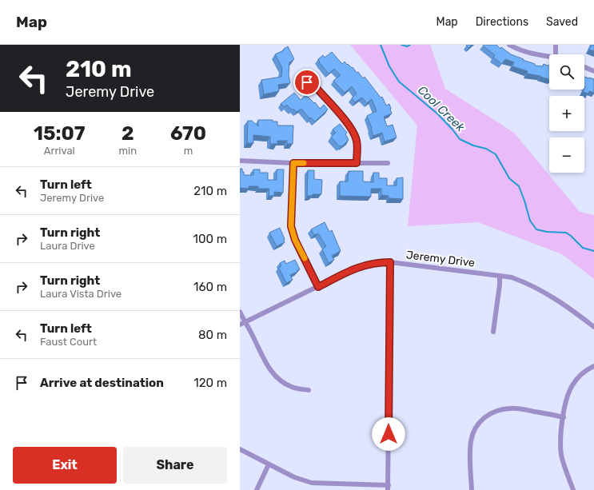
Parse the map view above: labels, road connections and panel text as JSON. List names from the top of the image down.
{
  "streets": {
    "street": ["Jeremy Drive"]
  },
  "water": ["Cool Creek"],
  "page": {
    "header": "Map",
    "nav": ["Map", "Directions", "Saved"],
    "turn": ["210 m", "Jeremy Drive"],
    "map_buttons": ["+", "−"],
    "eta": [
      "15:07",
      "Arrival",
      "2",
      "min",
      "670",
      "m"
    ],
    "list": [
      {
        "name": "Turn left",
        "note": "Jeremy Drive",
        "value": "210 m"
      },
      {
        "name": "Turn right",
        "note": "Laura Drive",
        "value": "100 m"
      },
      {
        "name": "Turn right",
        "note": "Laura Vista Drive",
        "value": "160 m"
      },
      {
        "name": "Turn left",
        "note": "Faust Court",
        "value": "80 m"
      },
      {
        "name": "Arrive at destination",
        "value": "120 m"
      }
    ],
    "buttons": ["Exit", "Share"]
  }
}
